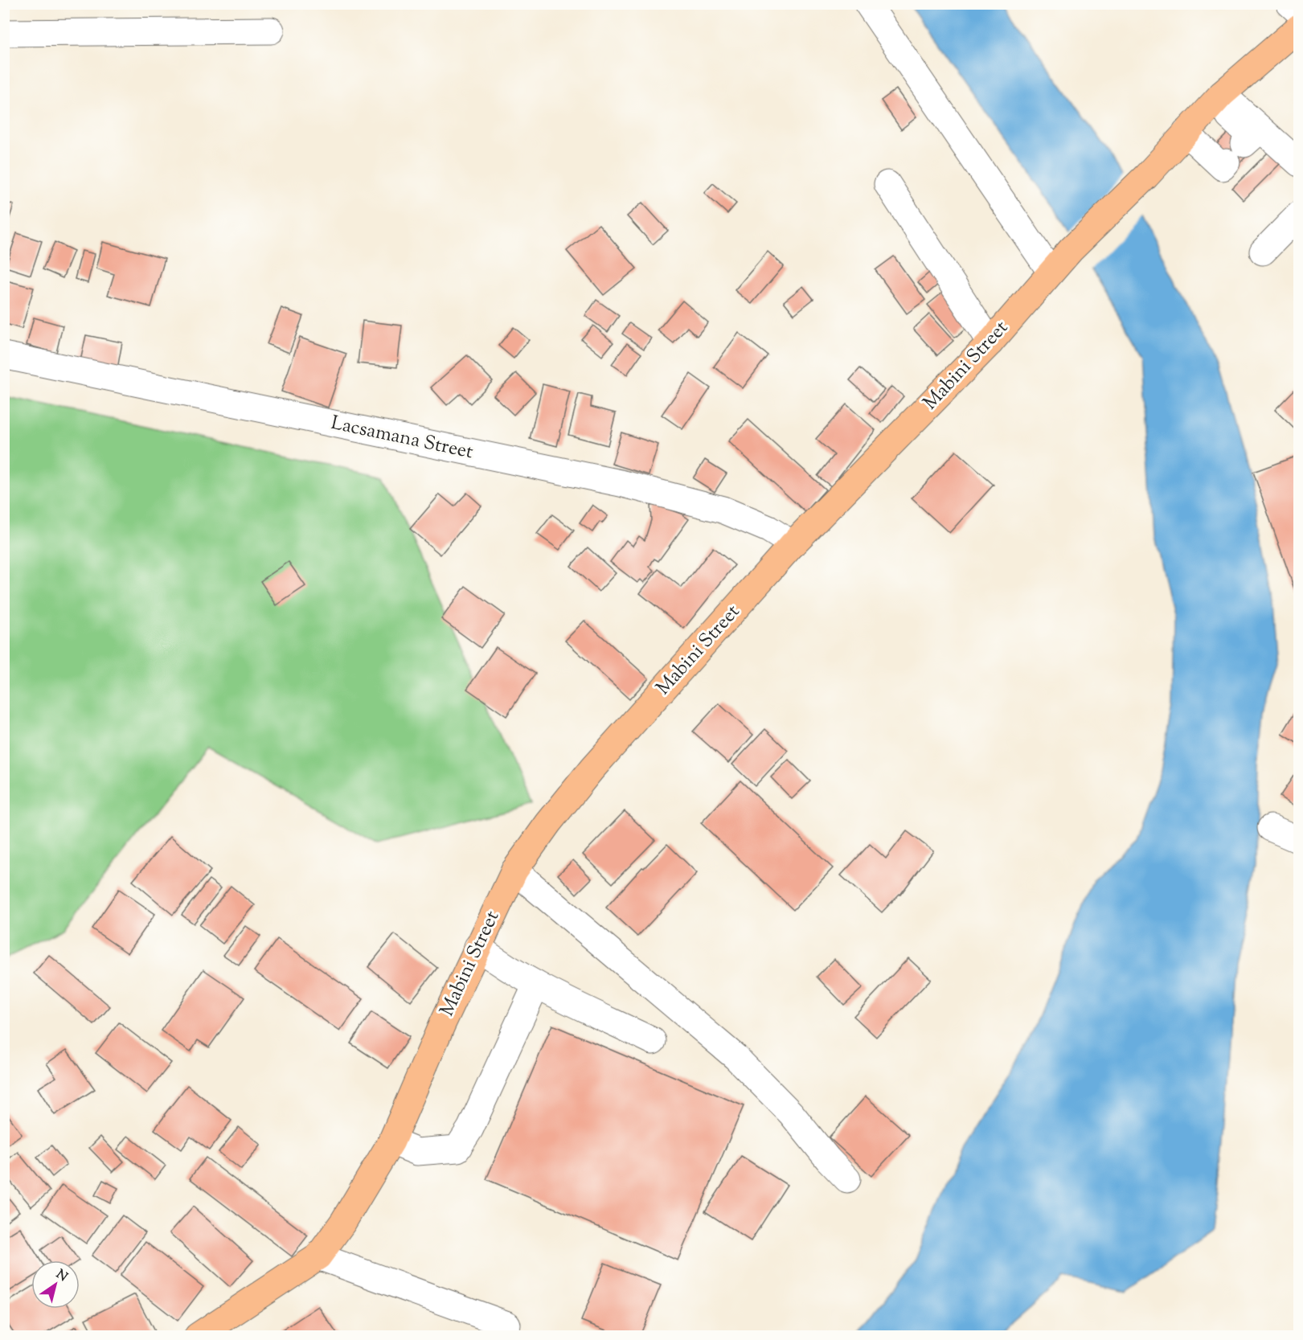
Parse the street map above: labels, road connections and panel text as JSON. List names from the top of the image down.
{
  "streets": {
    "main road": ["Mabini Street"],
    "street": ["Lacsamana Street"]
  },
  "crossings": [
    ["Mabini Street", "Lacsamana Street"]
  ],
  "north": "top right"
}
